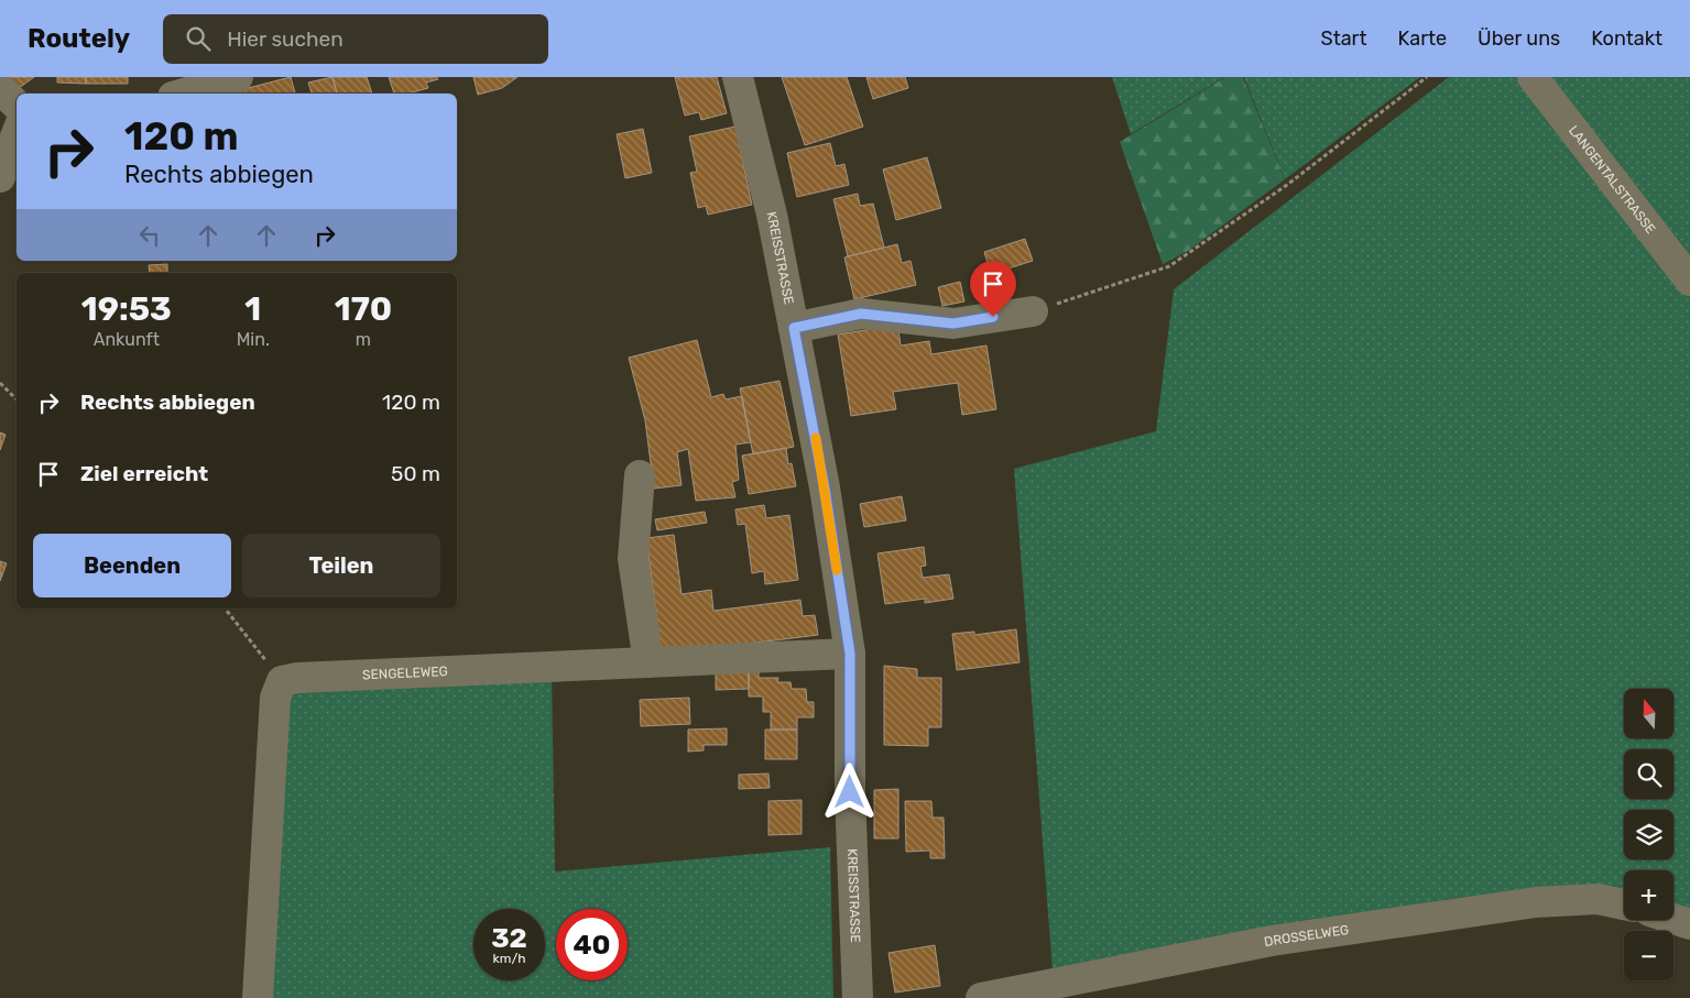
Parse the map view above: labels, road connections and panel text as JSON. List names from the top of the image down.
{
  "streets": {
    "street": [
      "LANGENTALSTRASSE",
      "KREISSTRASSE",
      "SENGELEWEG",
      "DROSSELWEG"
    ]
  },
  "crossings": [
    ["KREISSTRASSE", "SENGELEWEG"]
  ],
  "north": "top",
  "page": {
    "header": "Routely",
    "search": "Hier suchen",
    "nav": [
      "Start",
      "Karte",
      "Über uns",
      "Kontakt"
    ],
    "turn": ["120 m", "Rechts abbiegen"],
    "eta": [
      "19:53",
      "Ankunft",
      "1",
      "Min.",
      "170",
      "m"
    ],
    "list": [
      {
        "name": "Rechts abbiegen",
        "value": "120 m"
      },
      {
        "name": "Ziel erreicht",
        "value": "50 m"
      }
    ],
    "buttons": ["Beenden", "Teilen"],
    "map_buttons": ["+", "−"],
    "speed": "32 km/h",
    "limit": "40"
  }
}
